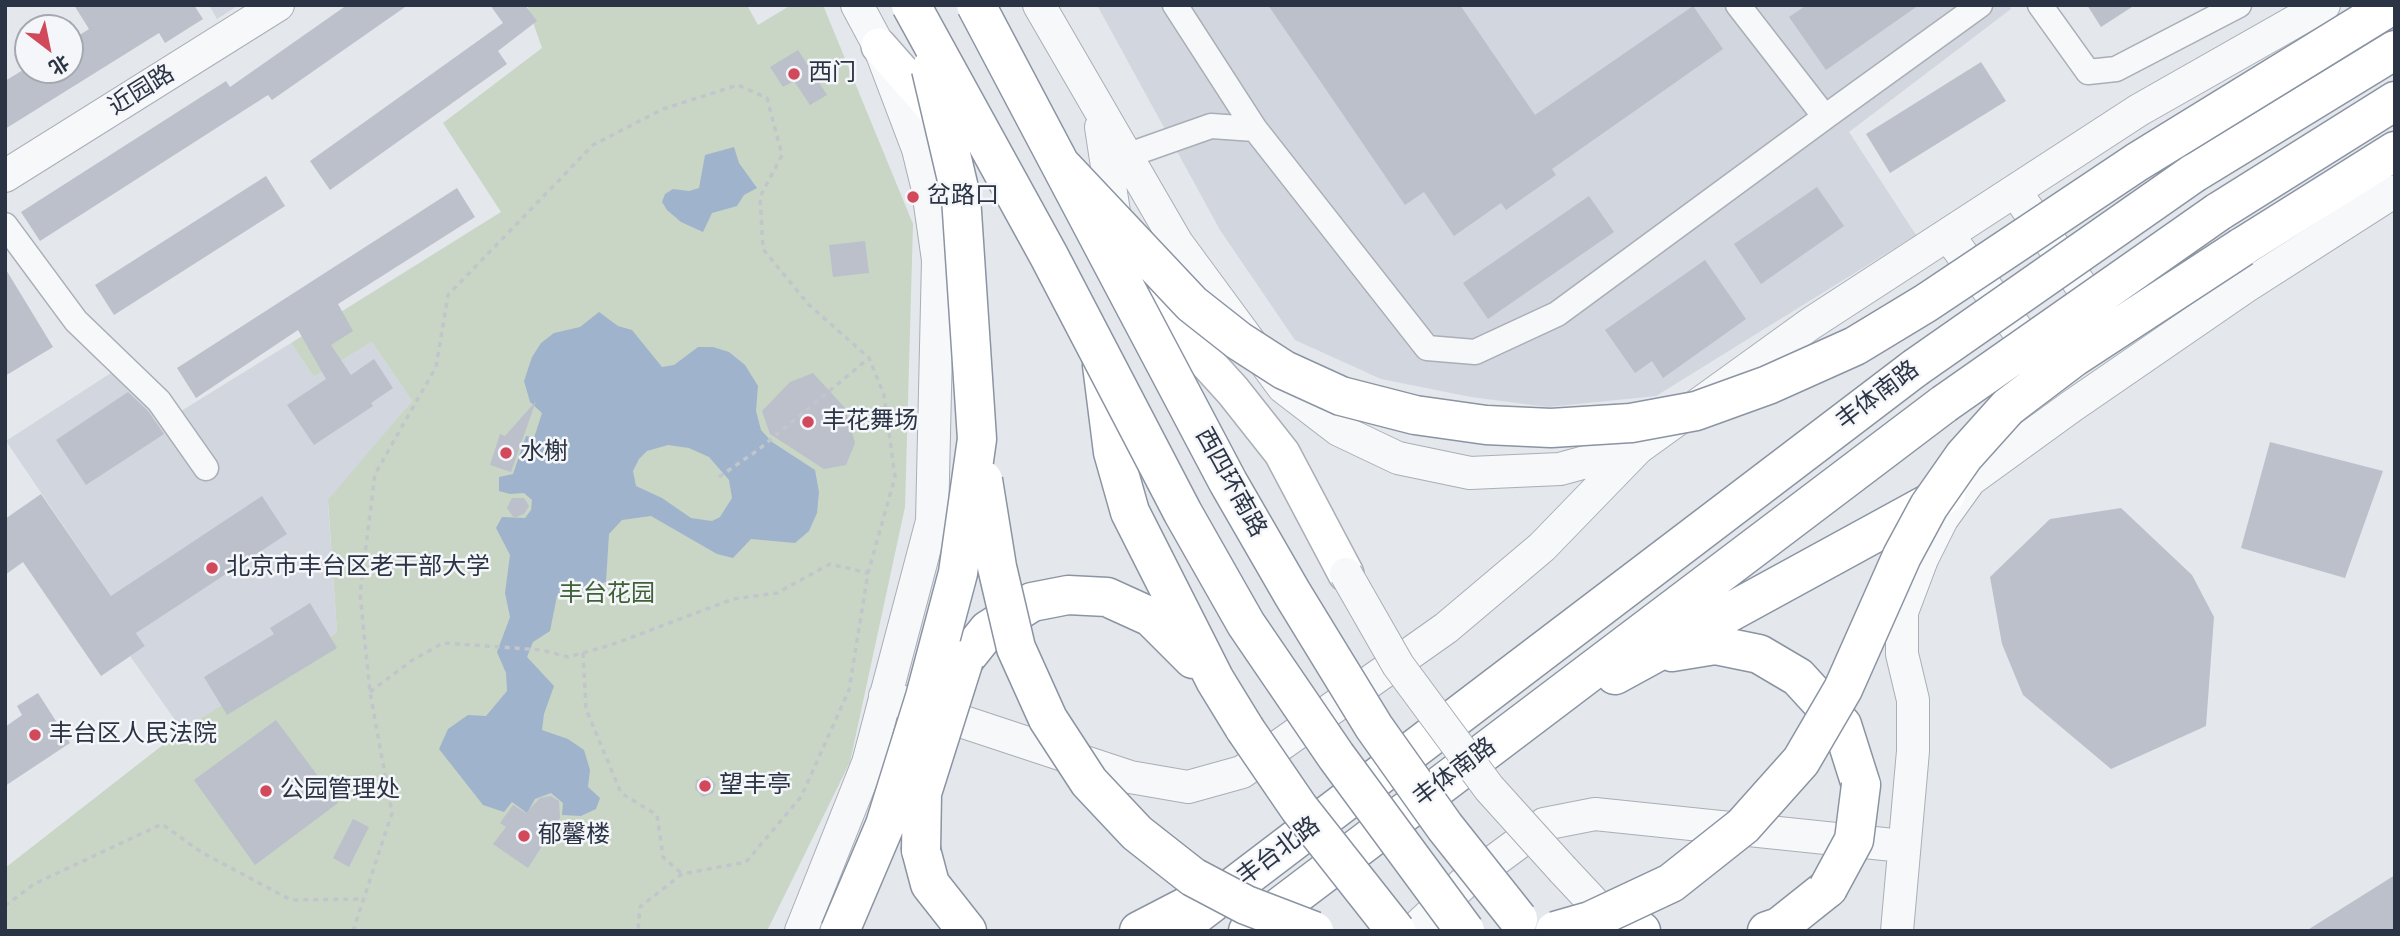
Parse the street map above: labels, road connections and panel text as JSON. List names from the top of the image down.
{
  "streets": {
    "highway": ["丰体南路", "西四环南路", "丰台北路"],
    "street": ["近园路"]
  },
  "crossings": [
    ["丰体南路", "丰台北路"]
  ],
  "parks": ["丰台花园"],
  "places": [
    "西门",
    "岔路口",
    "丰花舞场",
    "水榭",
    "北京市丰台区老干部大学",
    "丰台区人民法院",
    "望丰亭",
    "公园管理处",
    "郁馨楼"
  ],
  "north": "bottom right"
}
